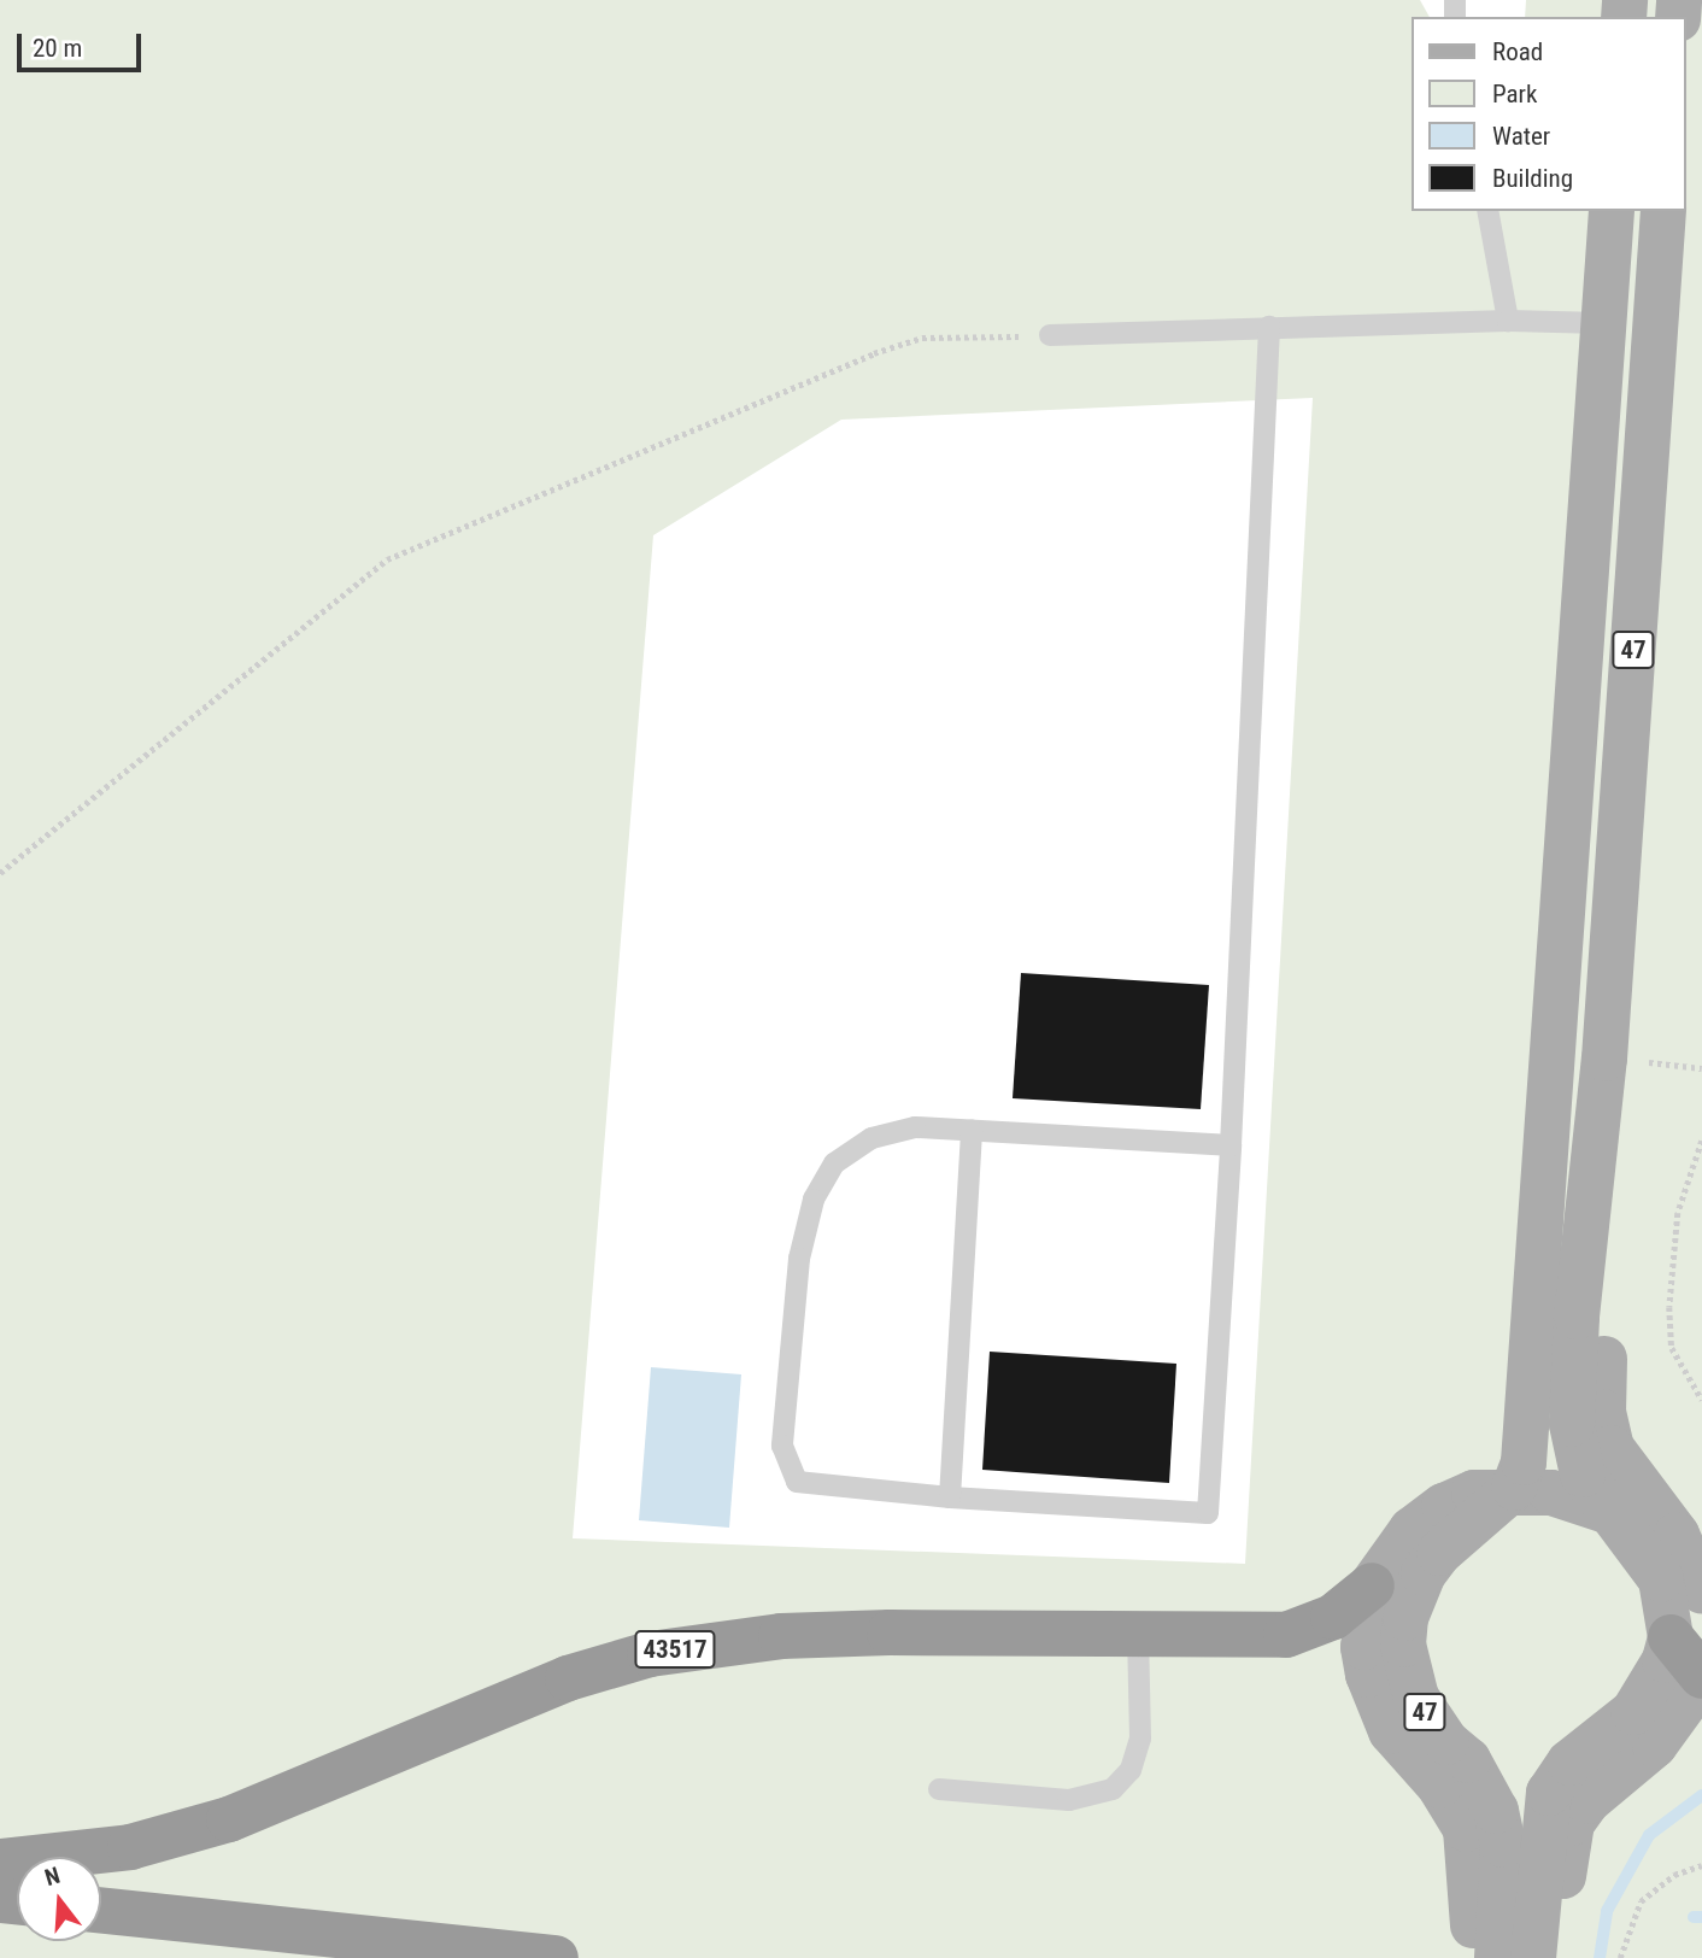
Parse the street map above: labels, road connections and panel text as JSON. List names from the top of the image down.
{
  "streets": {
    "highway": ["43517"],
    "main road": ["47"]
  },
  "crossings": [
    ["47", "43517"]
  ],
  "legend": [
    "Road",
    "Park",
    "Water",
    "Building"
  ],
  "scale_bar": "20 m",
  "north": "top"
}
